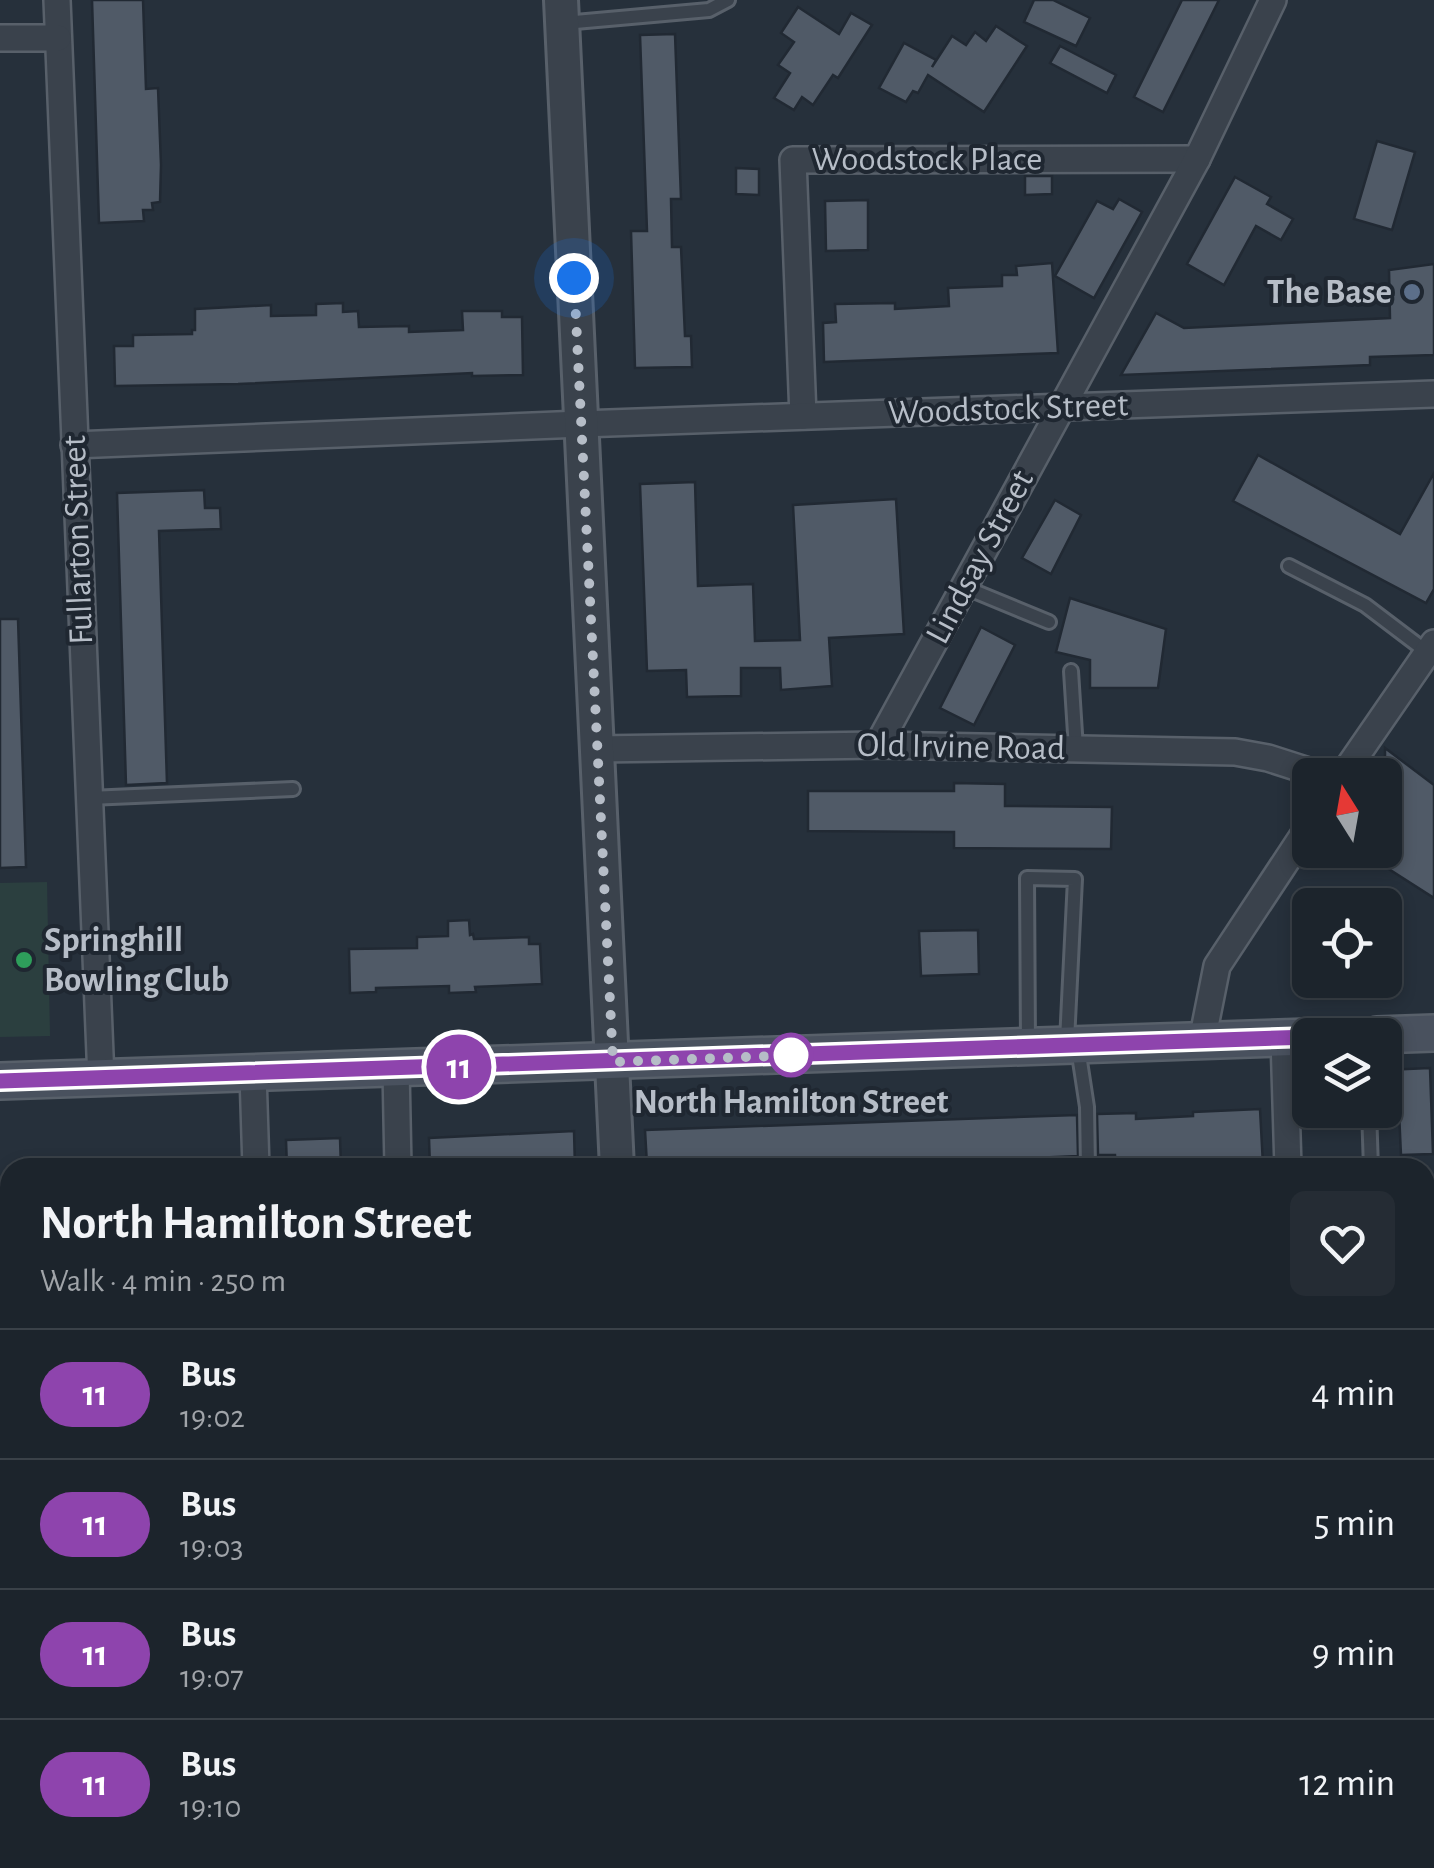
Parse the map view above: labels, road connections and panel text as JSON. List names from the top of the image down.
{
  "streets": {
    "street": [
      "Woodstock Place",
      "Woodstock Street",
      "Fullarton Street",
      "Lindsay Street",
      "Old Irvine Road"
    ]
  },
  "crossings": [
    ["Woodstock Place", "Woodstock Street"],
    ["Woodstock Place", "Lindsay Street"],
    ["Woodstock Street", "Fullarton Street"],
    ["Woodstock Street", "Lindsay Street"],
    ["Lindsay Street", "Old Irvine Road"]
  ],
  "places": ["The Base", "Springhill Bowling Club", "North Hamilton Street"],
  "lines": ["bus line 11"],
  "north": "top",
  "page": {
    "on_map": "11",
    "heading": ["North Hamilton Street", "Walk · 4 min · 250 m"],
    "list": [
      {
        "mark": "11",
        "name": "Bus",
        "note": "19:02",
        "value": "4 min"
      },
      {
        "mark": "11",
        "name": "Bus",
        "note": "19:03",
        "value": "5 min"
      },
      {
        "mark": "11",
        "name": "Bus",
        "note": "19:07",
        "value": "9 min"
      },
      {
        "mark": "11",
        "name": "Bus",
        "note": "19:10",
        "value": "12 min"
      }
    ]
  }
}
